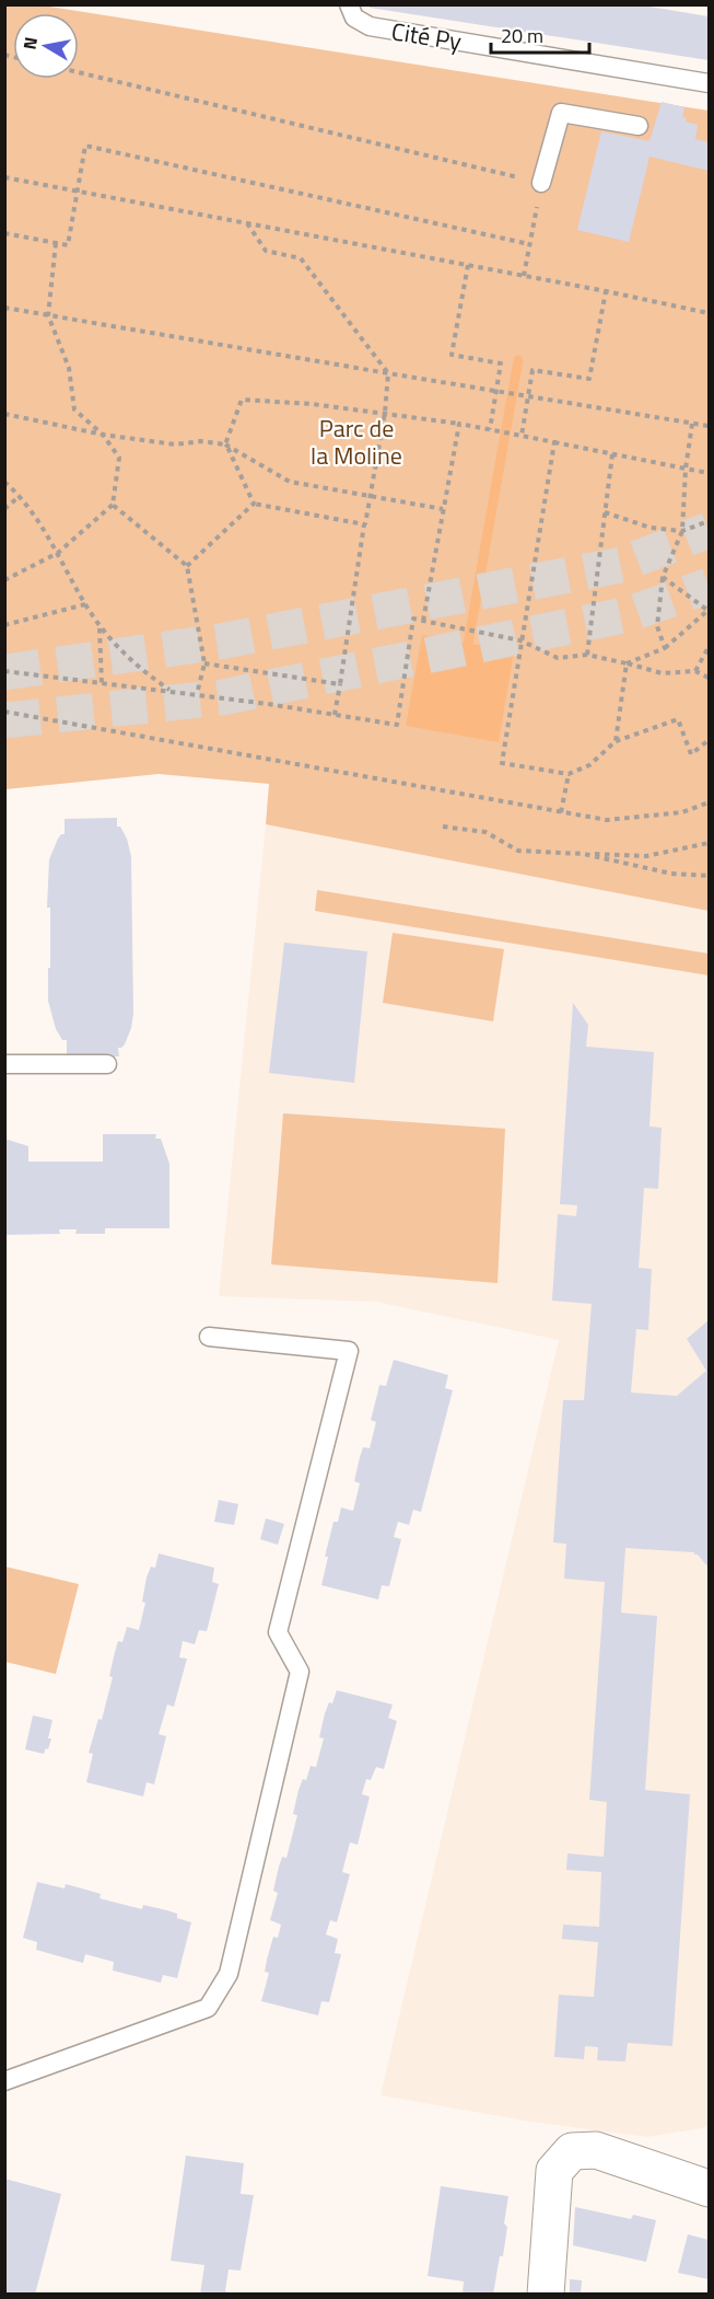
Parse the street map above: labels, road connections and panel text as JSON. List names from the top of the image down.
{
  "streets": {
    "lane": ["Cité Py"]
  },
  "parks": ["Parc de la Moline"],
  "scale_bar": "20 m",
  "north": "left"
}
